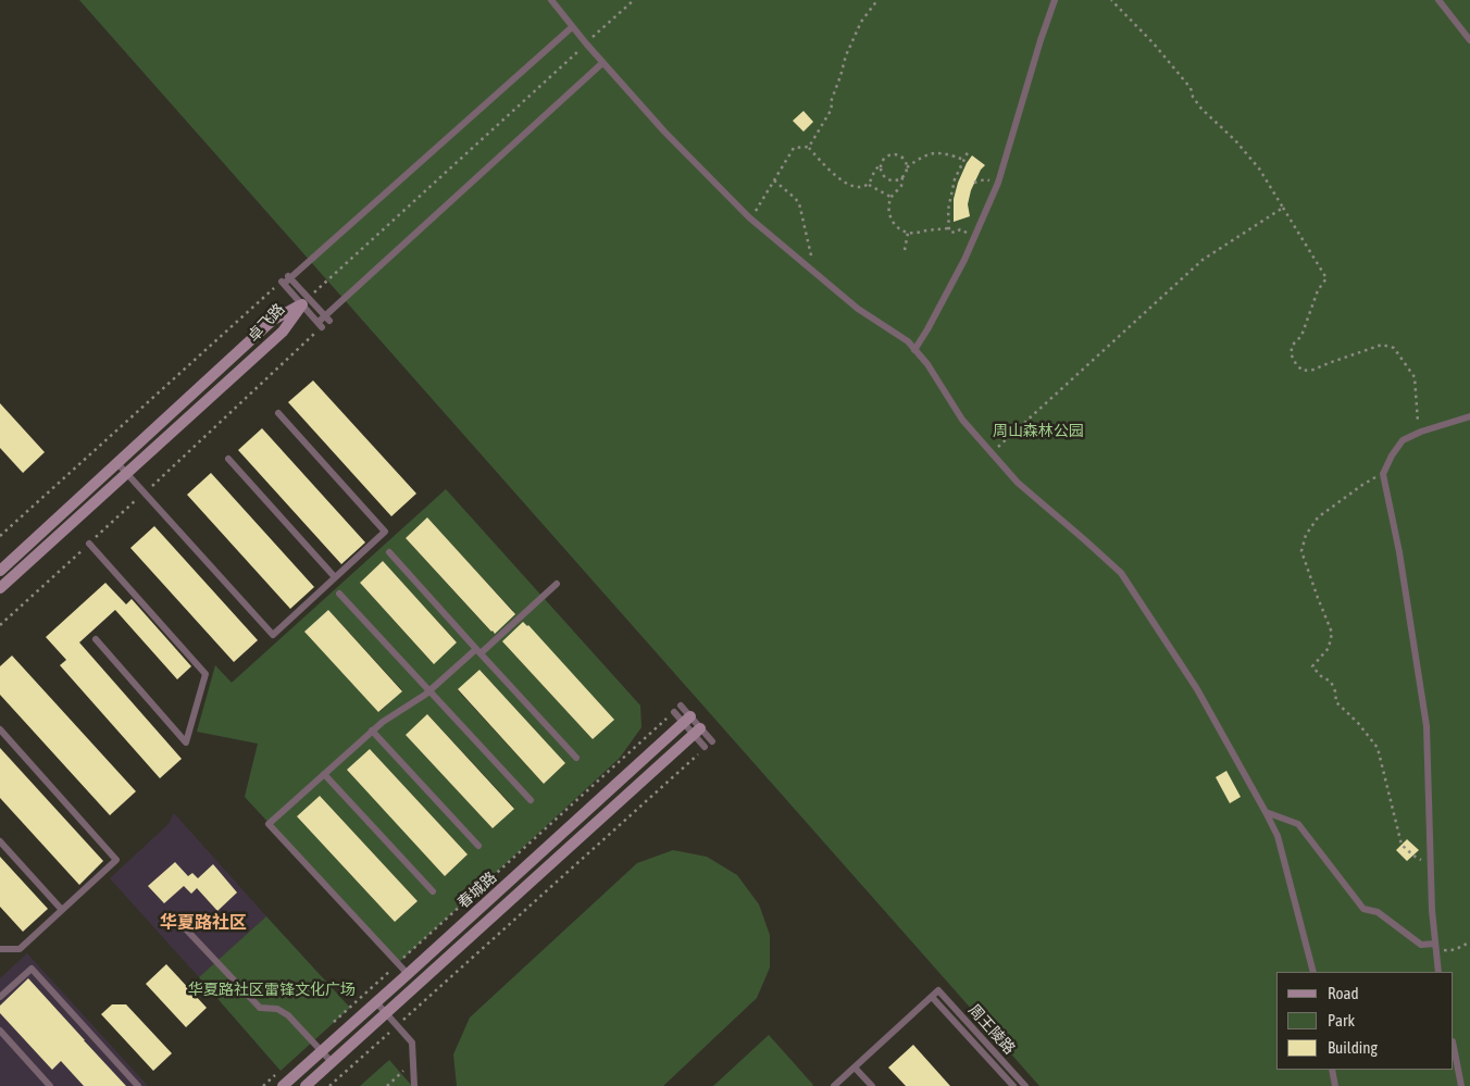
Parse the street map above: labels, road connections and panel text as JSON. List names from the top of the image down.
{
  "streets": {
    "street": ["卓飞路", "春城路"],
    "lane": ["周王陵路"]
  },
  "districts": ["华夏路社区"],
  "parks": ["周山森林公园", "华夏路社区雷锋文化广场"],
  "legend": ["Road", "Park", "Building"]
}
